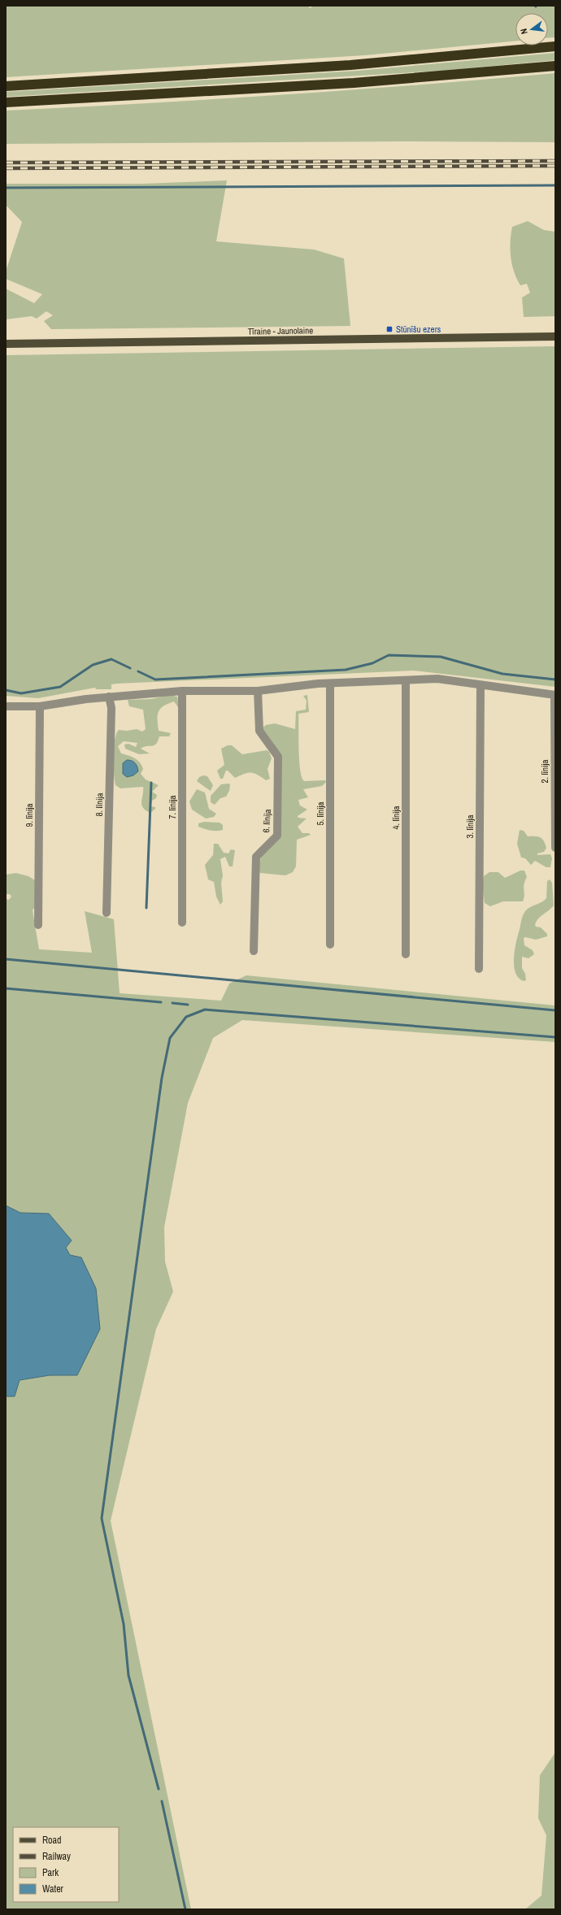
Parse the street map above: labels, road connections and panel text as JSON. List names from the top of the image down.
{
  "streets": {
    "main road": ["Tīraine - Jaunolaine"],
    "street": [
      "2. līnija",
      "8. līnija",
      "7. līnija",
      "5. līnija",
      "9. līnija",
      "4. līnija",
      "6. līnija",
      "3. līnija"
    ]
  },
  "places": {
    "transit": ["Stūnīšu ezers"]
  },
  "legend": [
    "Road",
    "Railway",
    "Park",
    "Water"
  ],
  "north": "left"
}
